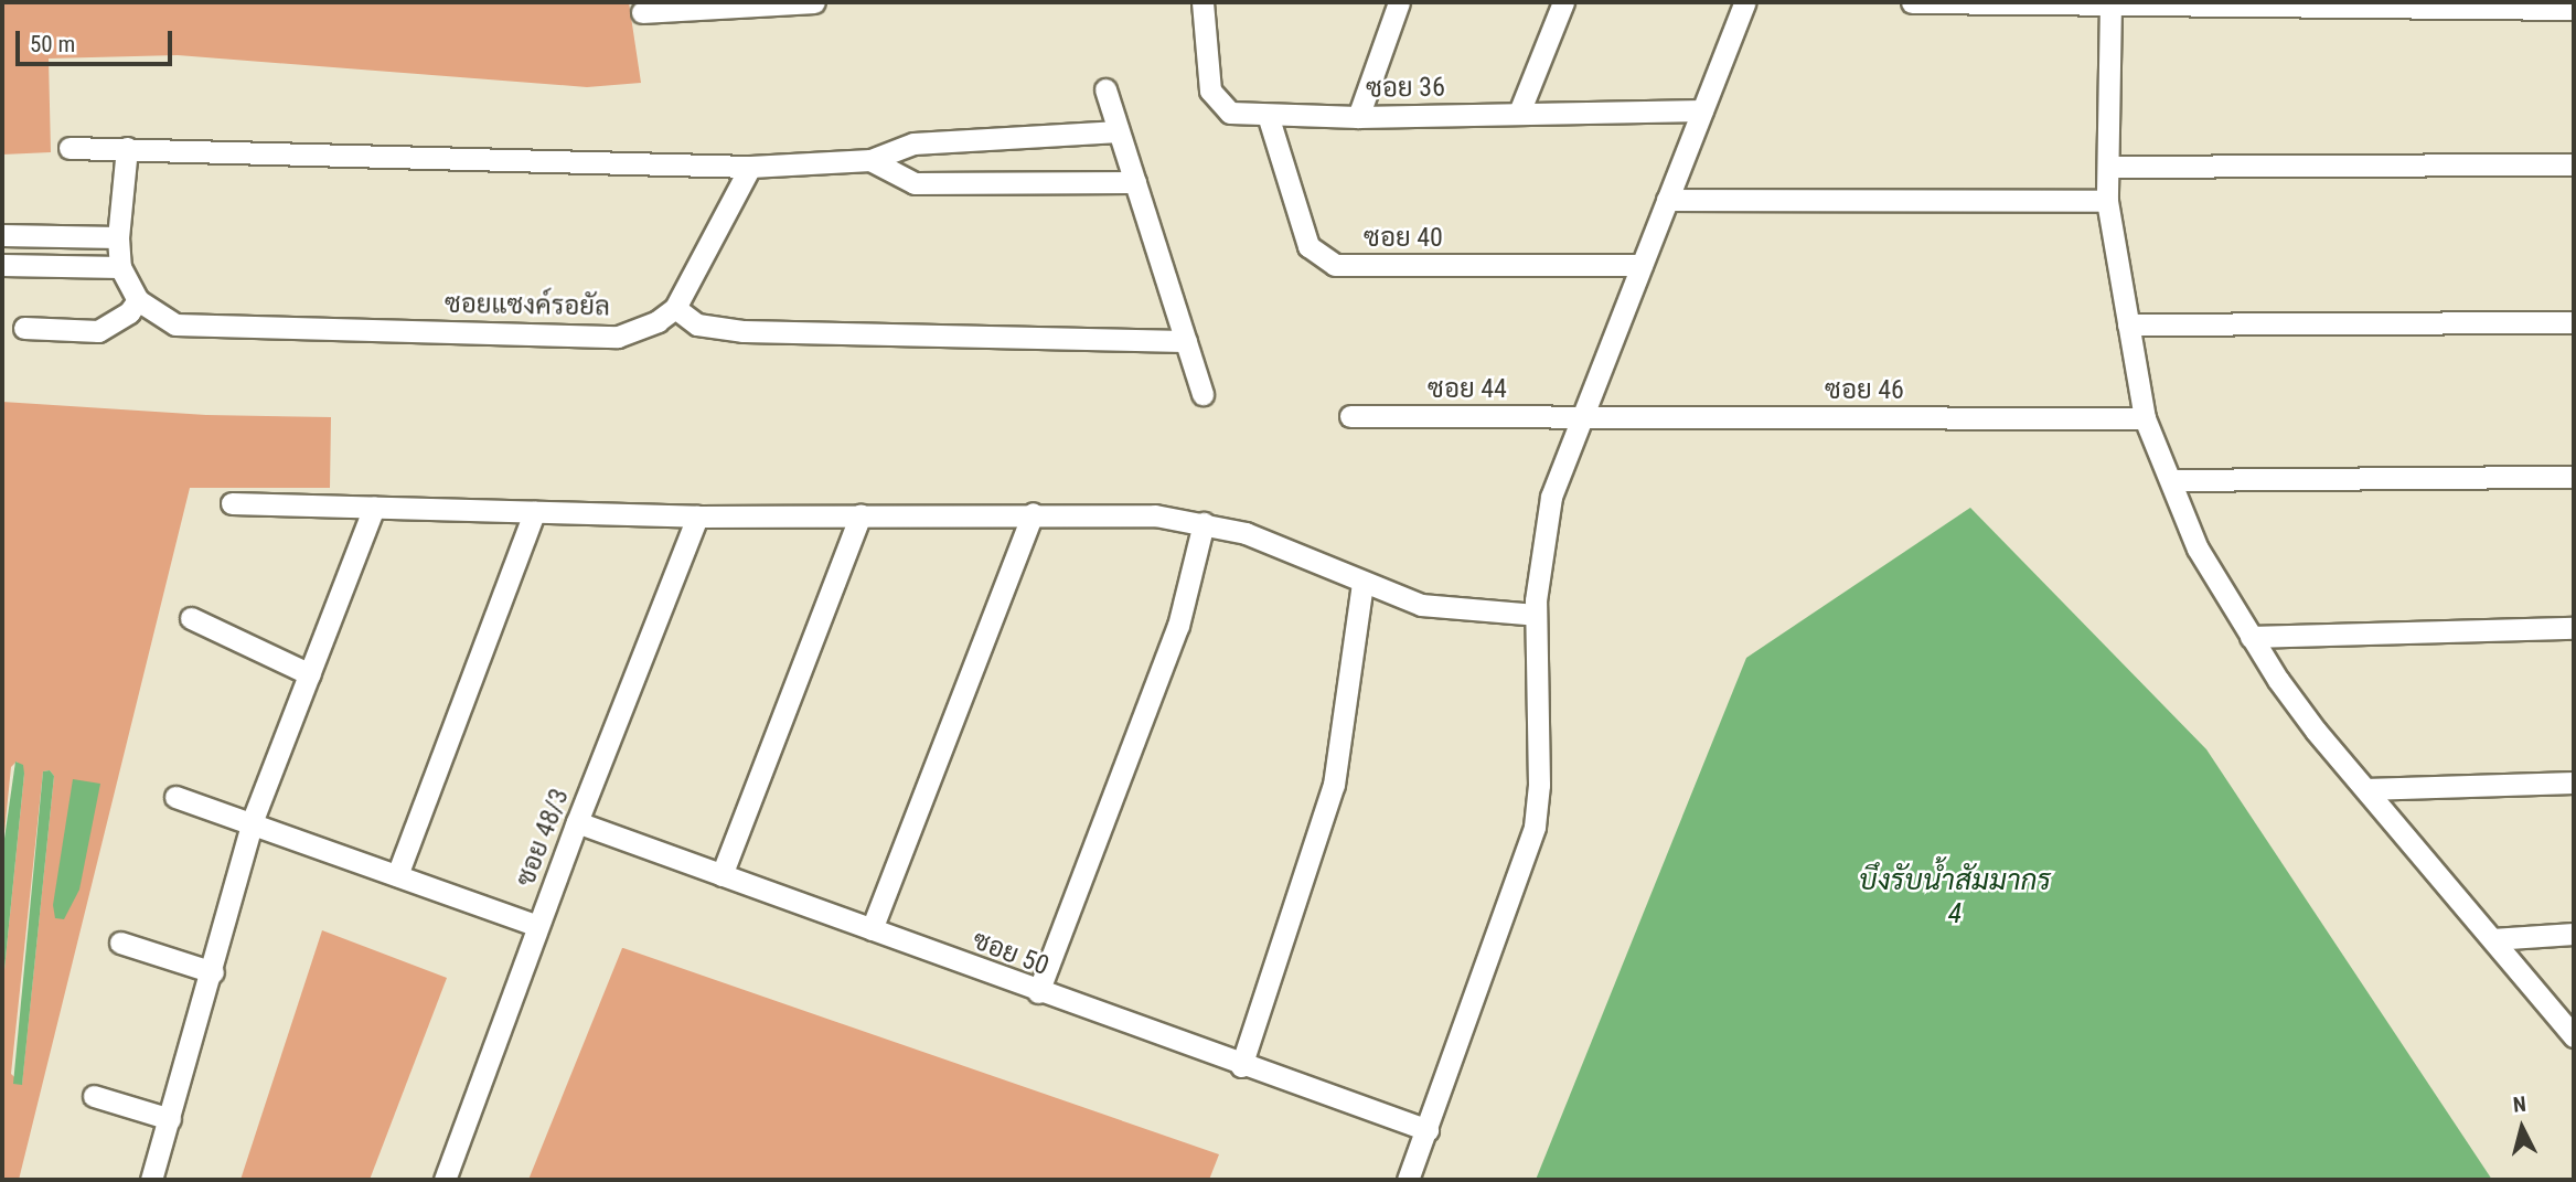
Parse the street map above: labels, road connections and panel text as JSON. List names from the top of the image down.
{
  "streets": {
    "street": [
      "ซอย 36",
      "ซอย 40",
      "ซอยแซงค์รอยัล",
      "ซอย 44",
      "ซอย 46",
      "ซอย 48/3",
      "ซอย 50"
    ]
  },
  "crossings": [
    ["ซอย 36", "ซอย 40"],
    ["ซอย 44", "ซอย 46"],
    ["ซอย 48/3", "ซอย 50"]
  ],
  "water": ["บึงรับน้ำสัมมากร 4"],
  "scale_bar": "50 m",
  "north": "top"
}
